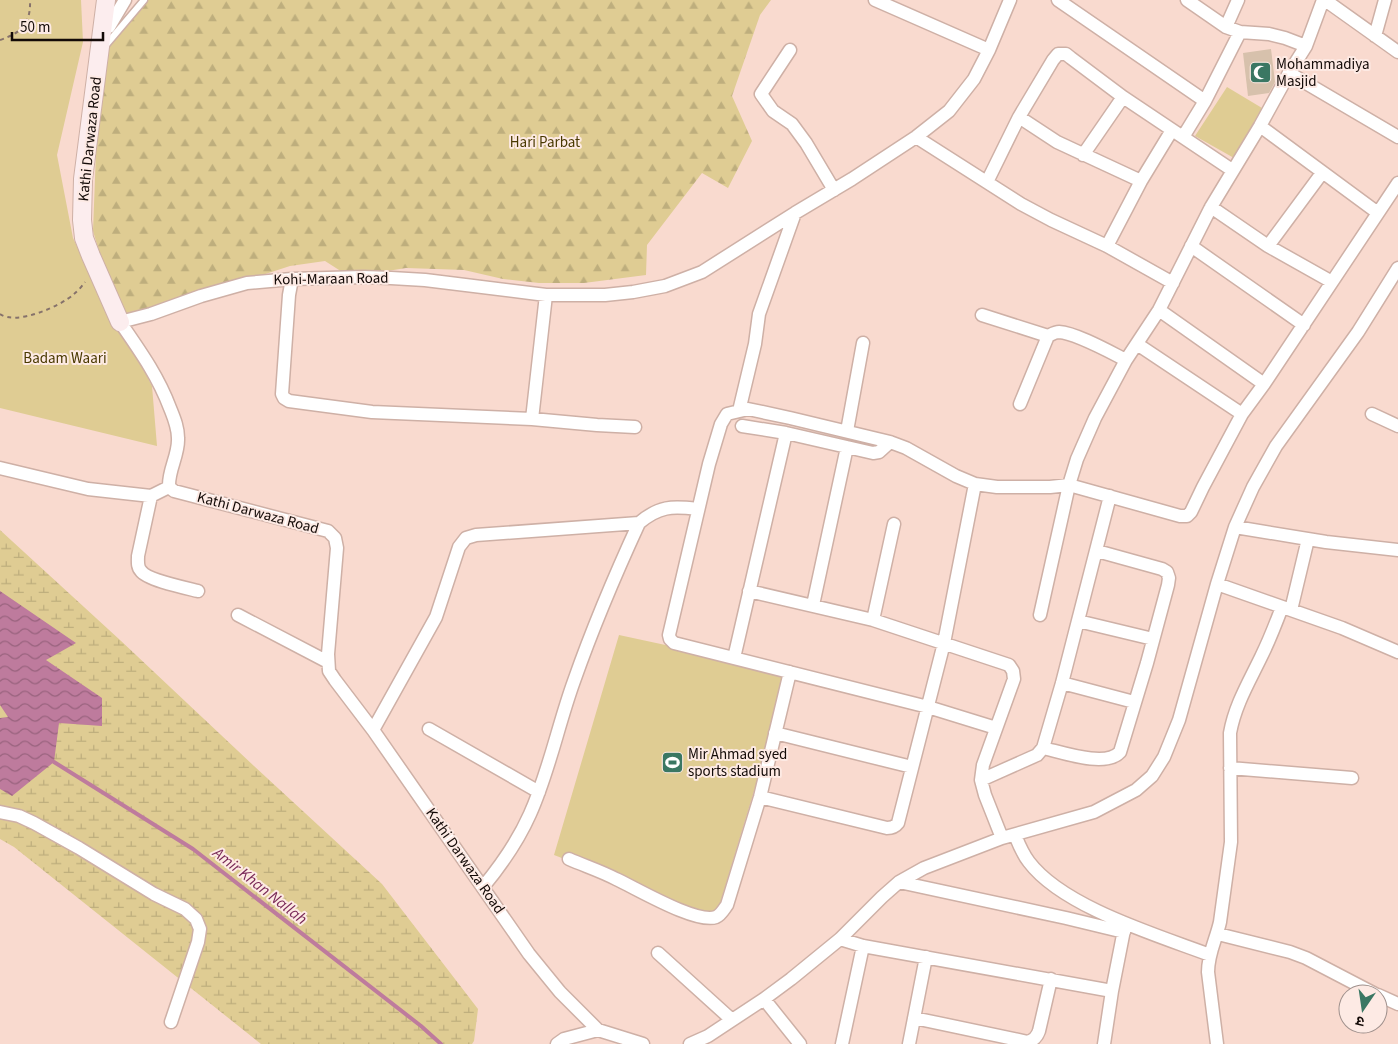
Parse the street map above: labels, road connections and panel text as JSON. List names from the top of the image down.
{
  "streets": {
    "street": ["Kathi Darwaza Road", "Kohi-Maraan Road"]
  },
  "crossings": [
    ["Kathi Darwaza Road", "Kohi-Maraan Road"]
  ],
  "water": ["Amir Khan Nallah"],
  "parks": ["Hari Parbat", "Badam Waari"],
  "places": {
    "mosque": ["Mohammadiya Masjid"],
    "sports": ["Mir Ahmad syed sports stadium"]
  },
  "scale_bar": "50 m",
  "north": "bottom"
}
